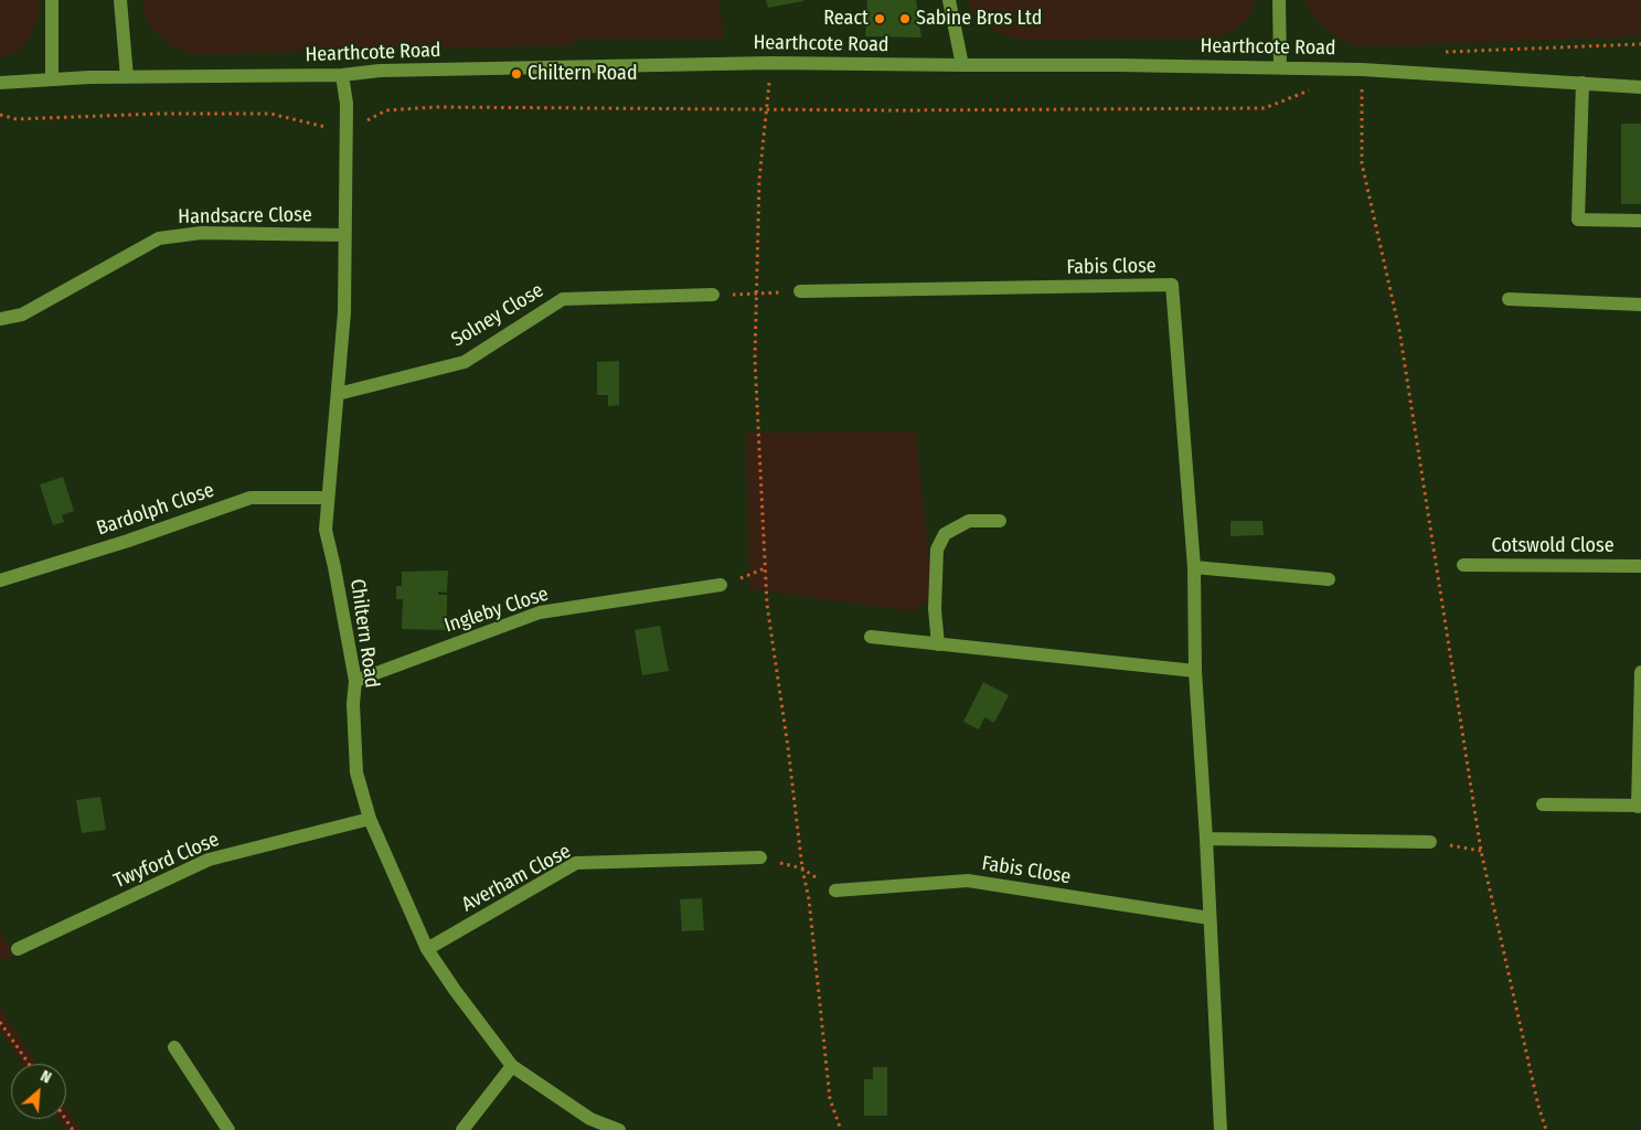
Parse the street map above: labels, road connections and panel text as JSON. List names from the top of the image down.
{
  "streets": {
    "street": [
      "Hearthcote Road",
      "Handsacre Close",
      "Fabis Close",
      "Solney Close",
      "Bardolph Close",
      "Cotswold Close",
      "Ingleby Close",
      "Chiltern Road",
      "Twyford Close",
      "Averham Close"
    ]
  },
  "crossings": [
    ["Hearthcote Road", "Chiltern Road"],
    ["Handsacre Close", "Chiltern Road"],
    ["Solney Close", "Chiltern Road"],
    ["Bardolph Close", "Chiltern Road"],
    ["Ingleby Close", "Chiltern Road"],
    ["Chiltern Road", "Twyford Close"],
    ["Chiltern Road", "Averham Close"]
  ],
  "places": ["React", "Sabine Bros Ltd", "Chiltern Road"],
  "north": "top right"
}
